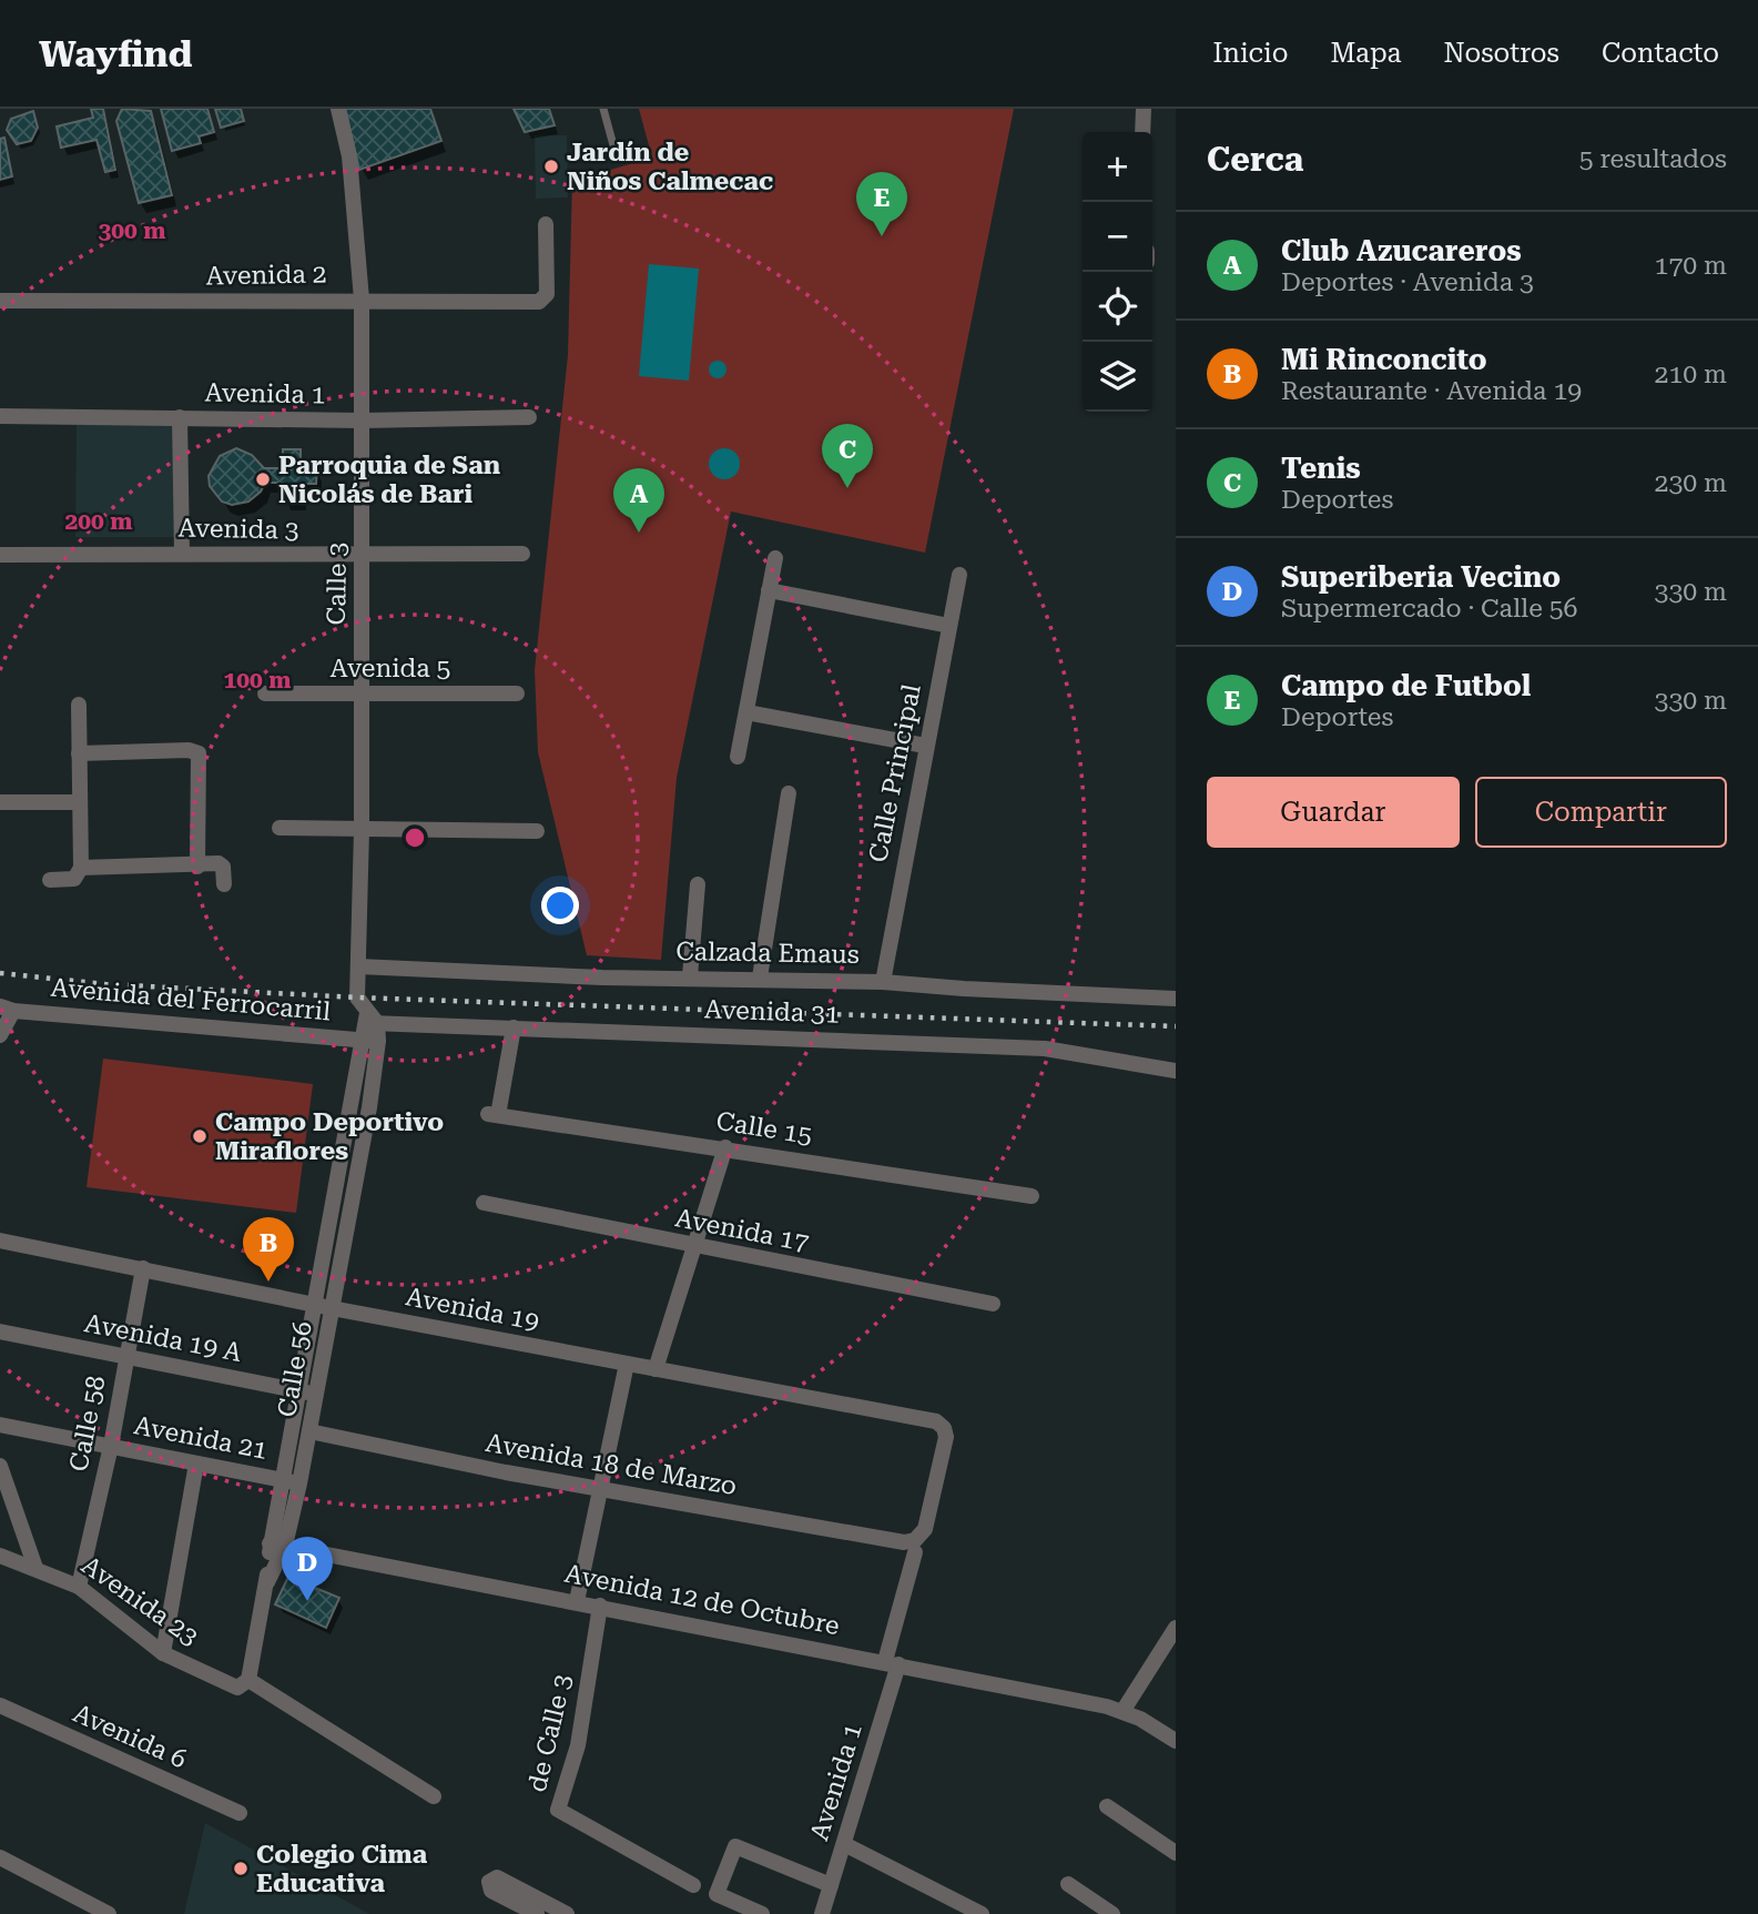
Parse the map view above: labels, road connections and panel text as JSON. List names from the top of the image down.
{
  "streets": {
    "street": [
      "Avenida 2",
      "Avenida 1",
      "Avenida 3",
      "Calle 3",
      "Avenida 5",
      "Calle Principal",
      "Calzada Emaus",
      "Avenida del Ferrocarril",
      "Avenida 31",
      "Calle 15",
      "Avenida 17",
      "Avenida 19",
      "Avenida 19 A",
      "Calle 56",
      "Calle 58",
      "Avenida 21",
      "Avenida 18 de Marzo",
      "Avenida 12 de Octubre",
      "Avenida 23",
      "de Calle 3",
      "Avenida 6"
    ]
  },
  "crossings": [
    ["Avenida 2", "Calle 3"],
    ["Avenida 1", "Calle 3"],
    ["Avenida 1", "Avenida 19"],
    ["Avenida 1", "Avenida 18 de Marzo"],
    ["Avenida 1", "Avenida 12 de Octubre"],
    ["Avenida 3", "Calle 3"],
    ["Calle 3", "Avenida 5"],
    ["Calle 3", "Calzada Emaus"],
    ["Calle 3", "Avenida 31"],
    ["Calle 3", "Calle 56"],
    ["Calle Principal", "Calzada Emaus"],
    ["Avenida del Ferrocarril", "Calle 56"],
    ["Avenida 31", "Calle 15"],
    ["Avenida 31", "Calle 56"],
    ["Avenida 19", "Calle 56"],
    ["Avenida 19", "Calle 58"],
    ["Avenida 19", "Avenida 18 de Marzo"],
    ["Avenida 19 A", "Calle 56"],
    ["Avenida 19 A", "Calle 58"],
    ["Calle 56", "Avenida 21"],
    ["Calle 56", "Avenida 18 de Marzo"],
    ["Calle 56", "Avenida 12 de Octubre"],
    ["Calle 56", "Avenida 23"],
    ["Calle 58", "Avenida 21"],
    ["Calle 58", "Avenida 23"],
    ["Avenida 12 de Octubre", "de Calle 3"]
  ],
  "places": [
    "Jardín de Niños Calmecac",
    "Parroquia de San Nicolás de Bari",
    "Campo Deportivo Miraflores",
    "Colegio Cima Educativa"
  ],
  "page": {
    "header": "Wayfind",
    "nav": [
      "Inicio",
      "Mapa",
      "Nosotros",
      "Contacto"
    ],
    "heading": ["Cerca", "5 resultados"],
    "map_buttons": ["+", "−"],
    "pins": [
      "E",
      "C",
      "A",
      "B",
      "D"
    ],
    "list": [
      {
        "mark": "A",
        "name": "Club Azucareros",
        "note": "Deportes · Avenida 3",
        "value": "170 m"
      },
      {
        "mark": "B",
        "name": "Mi Rinconcito",
        "note": "Restaurante · Avenida 19",
        "value": "210 m"
      },
      {
        "mark": "C",
        "name": "Tenis",
        "note": "Deportes",
        "value": "230 m"
      },
      {
        "mark": "D",
        "name": "Superiberia Vecino",
        "note": "Supermercado · Calle 56",
        "value": "330 m"
      },
      {
        "mark": "E",
        "name": "Campo de Futbol",
        "note": "Deportes",
        "value": "330 m"
      }
    ],
    "buttons": ["Guardar", "Compartir"]
  },
  "rings": ["300 m", "200 m", "100 m"]
}
